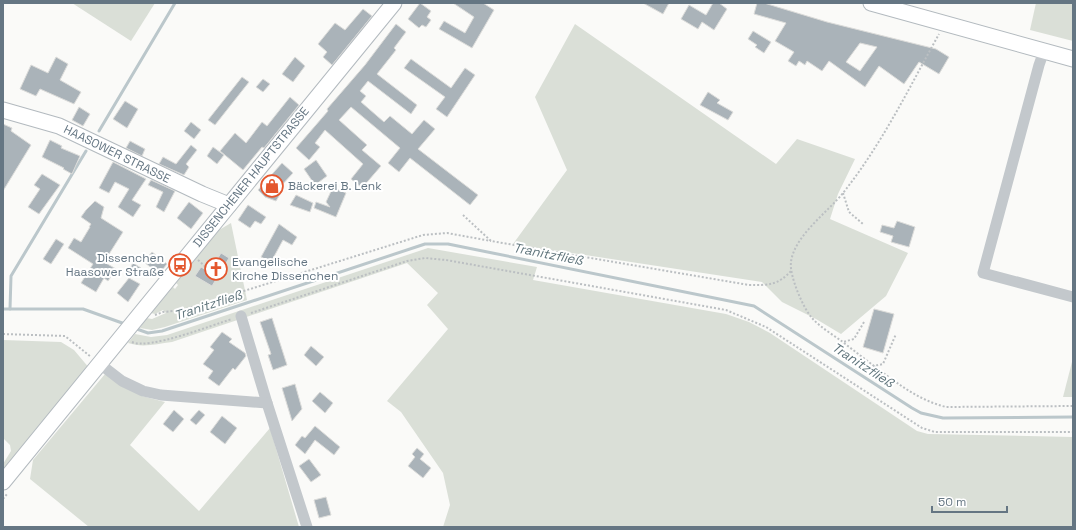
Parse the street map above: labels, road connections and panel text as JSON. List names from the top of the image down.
{
  "streets": {
    "street": ["HAASOWER STRASSE", "DISSENCHENER HAUPTSTRASSE"]
  },
  "crossings": [
    ["HAASOWER STRASSE", "DISSENCHENER HAUPTSTRASSE"]
  ],
  "water": ["Tranitzfließ"],
  "places": {
    "shop": ["Bäckerei B. Lenk"],
    "bus stop": ["Dissenchen Haasower Straße"],
    "church": ["Evangelische Kirche Dissenchen"]
  },
  "scale_bar": "50 m"
}
